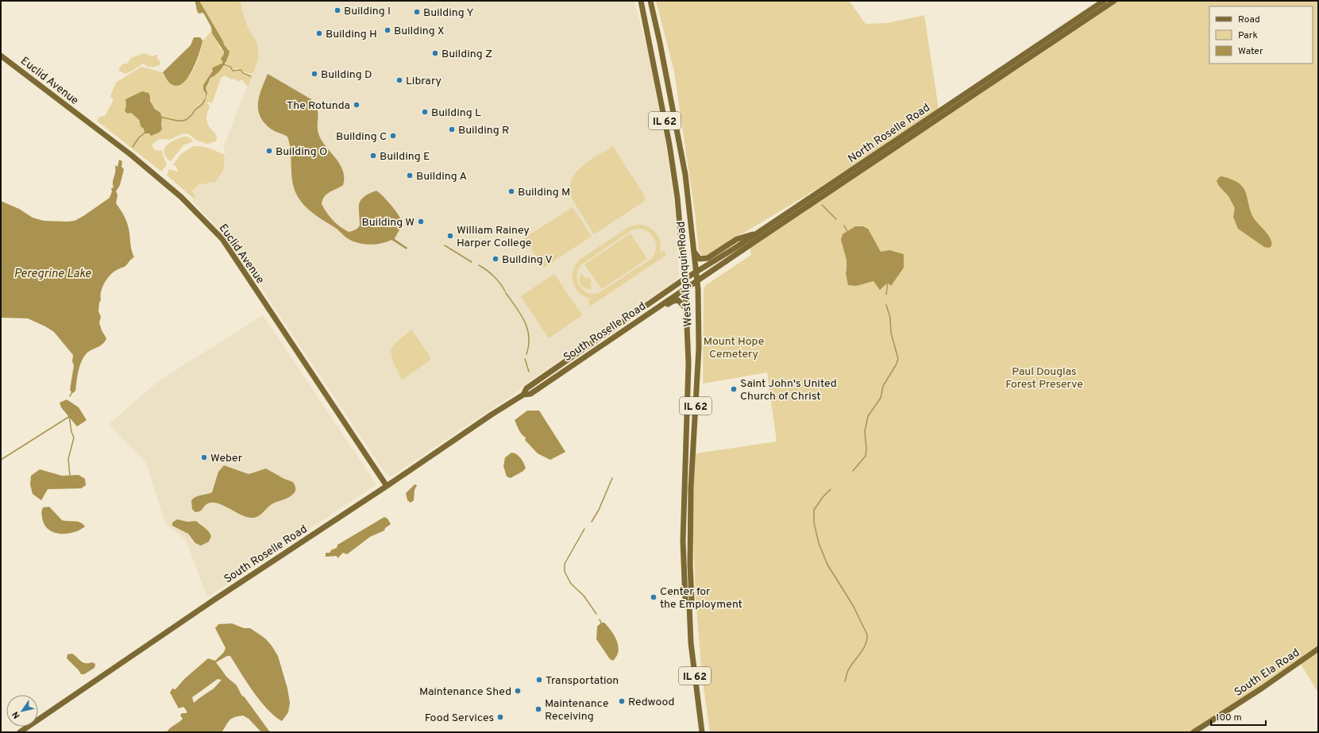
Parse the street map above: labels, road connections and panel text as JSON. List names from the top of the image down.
{
  "streets": {
    "main road": [
      "Euclid Avenue",
      "IL 62",
      "North Roselle Road",
      "West Algonquin Road",
      "South Roselle Road",
      "South Ela Road"
    ]
  },
  "crossings": [
    ["Euclid Avenue", "South Roselle Road"],
    ["North Roselle Road", "West Algonquin Road"],
    ["North Roselle Road", "South Roselle Road"],
    ["West Algonquin Road", "South Roselle Road"]
  ],
  "water": ["Peregrine Lake"],
  "parks": ["Mount Hope Cemetery", "Paul Douglas Forest Preserve"],
  "places": [
    "Building I",
    "Building Y",
    "Building X",
    "Building H",
    "Building Z",
    "Building D",
    "Library",
    "The Rotunda",
    "Building L",
    "Building R",
    "Building C",
    "Building O",
    "Building E",
    "Building A",
    "Building M",
    "Building W",
    "William Rainey Harper College",
    "Building V",
    "Saint John's United Church of Christ",
    "Weber",
    "Center for the Employment",
    "Transportation",
    "Maintenance Shed",
    "Redwood",
    "Maintenance Receiving",
    "Food Services"
  ],
  "legend": ["Road", "Park", "Water"],
  "scale_bar": "100 m",
  "north": "bottom left"
}
